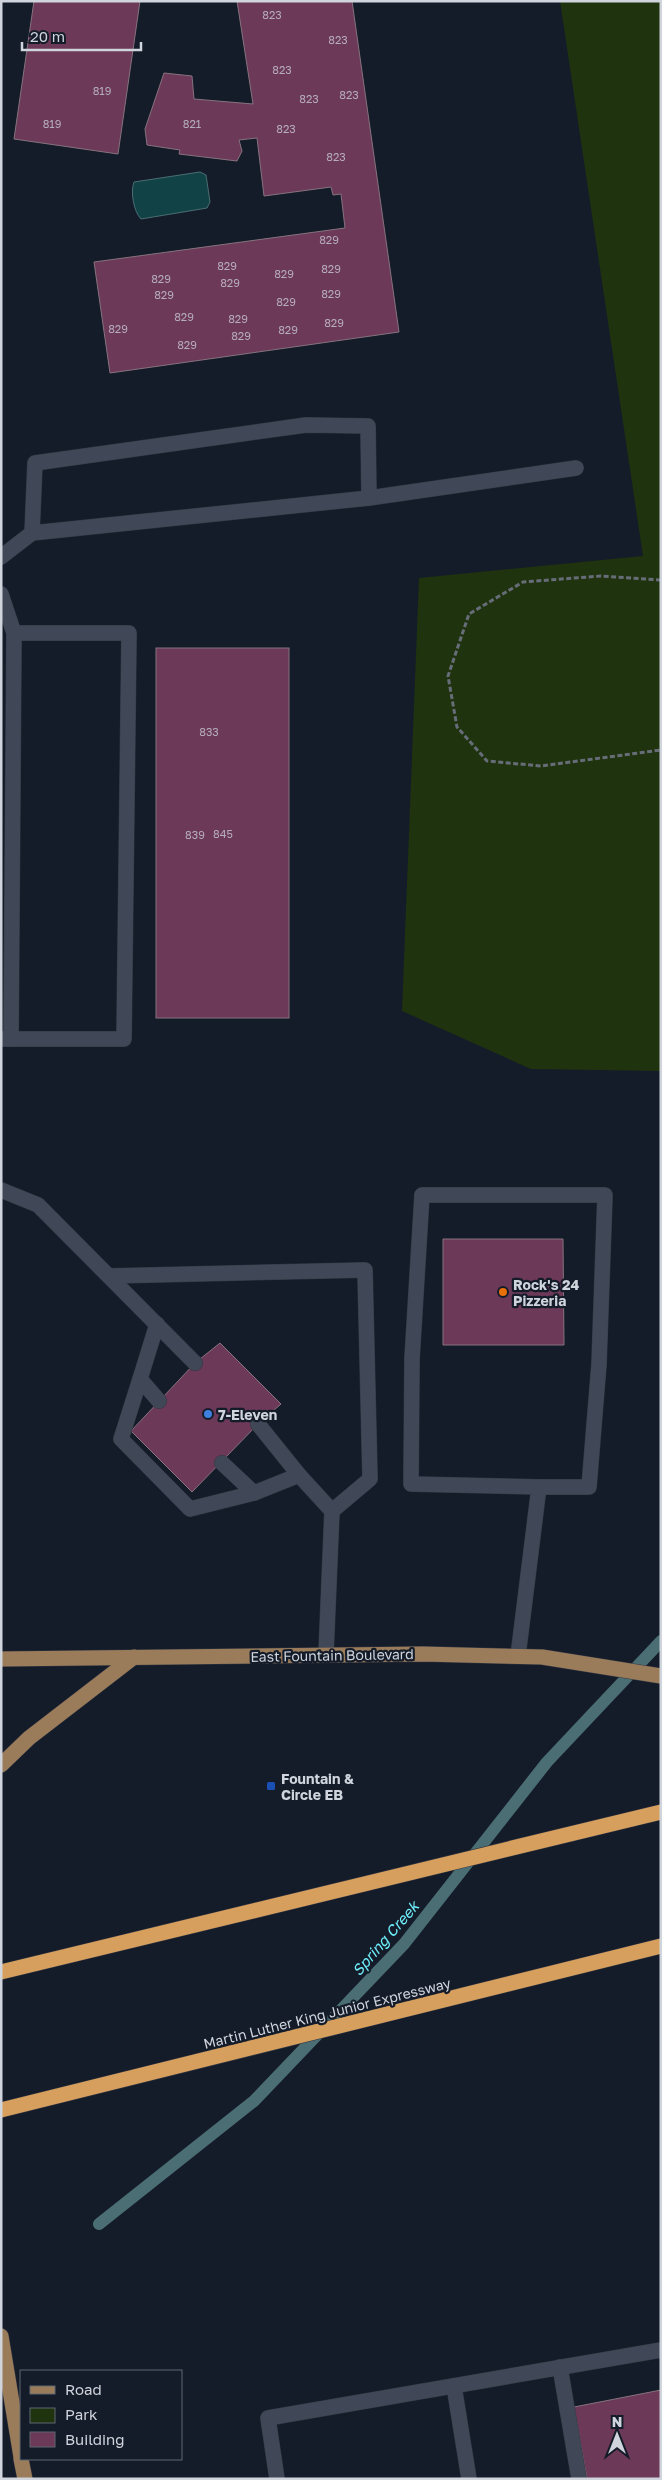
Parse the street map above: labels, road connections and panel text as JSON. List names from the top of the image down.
{
  "streets": {
    "highway": ["Martin Luther King Junior Expressway"],
    "main road": ["East Fountain Boulevard"]
  },
  "water": ["Spring Creek"],
  "places": {
    "other": ["Rock's 24 Pizzeria", "7-Eleven"],
    "transit": ["Fountain & Circle EB"]
  },
  "house_numbers": [
    "823",
    "823",
    "823",
    "819",
    "823",
    "823",
    "819",
    "821",
    "823",
    "823",
    "829",
    "829",
    "829",
    "829",
    "829",
    "829",
    "829",
    "829",
    "829",
    "829",
    "829",
    "829",
    "829",
    "829",
    "829",
    "829",
    "833",
    "845",
    "839"
  ],
  "legend": ["Road", "Park", "Building"],
  "scale_bar": "20 m",
  "north": "top"
}
